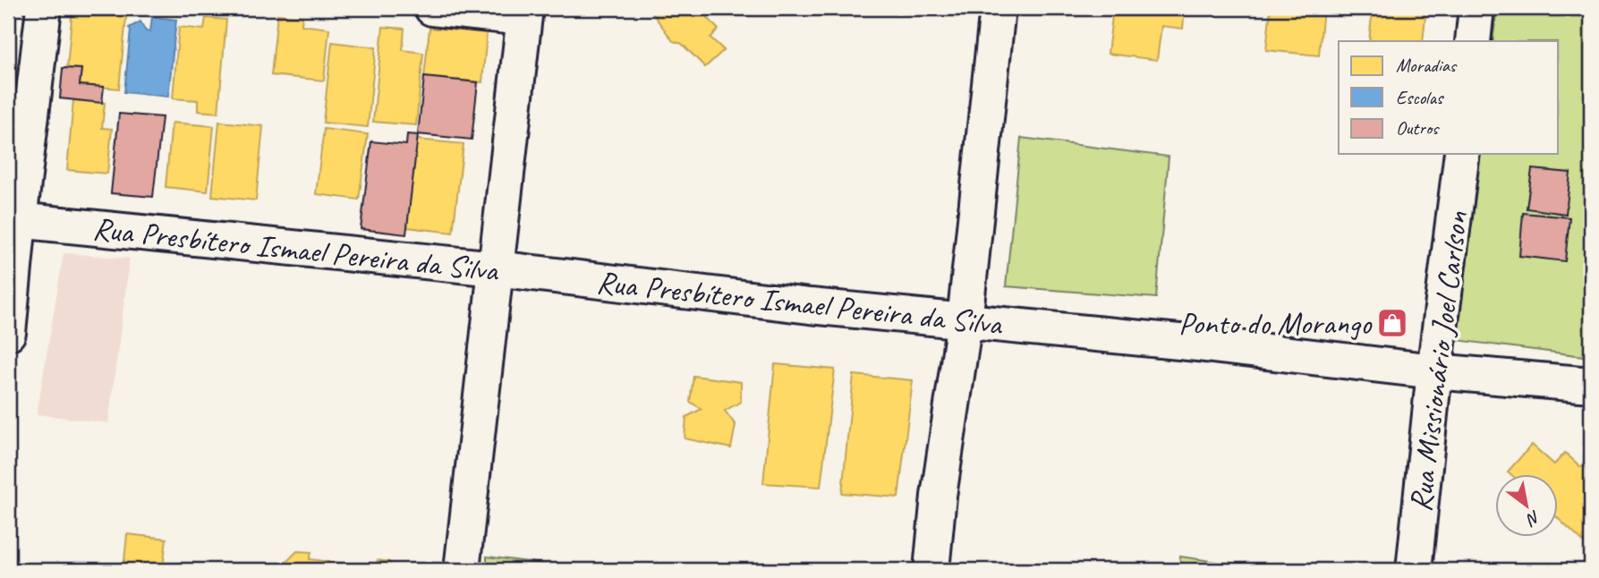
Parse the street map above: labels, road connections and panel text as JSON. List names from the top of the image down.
{
  "streets": {
    "street": ["Rua Presbítero Ismael Pereira da Silva", "Rua Missionário Joel Carlson"]
  },
  "crossings": [
    ["Rua Presbítero Ismael Pereira da Silva", "Rua Missionário Joel Carlson"]
  ],
  "places": {
    "shop": ["Ponto do Morango"]
  },
  "legend": ["Moradias", "Escolas", "Outros"],
  "north": "bottom right"
}
